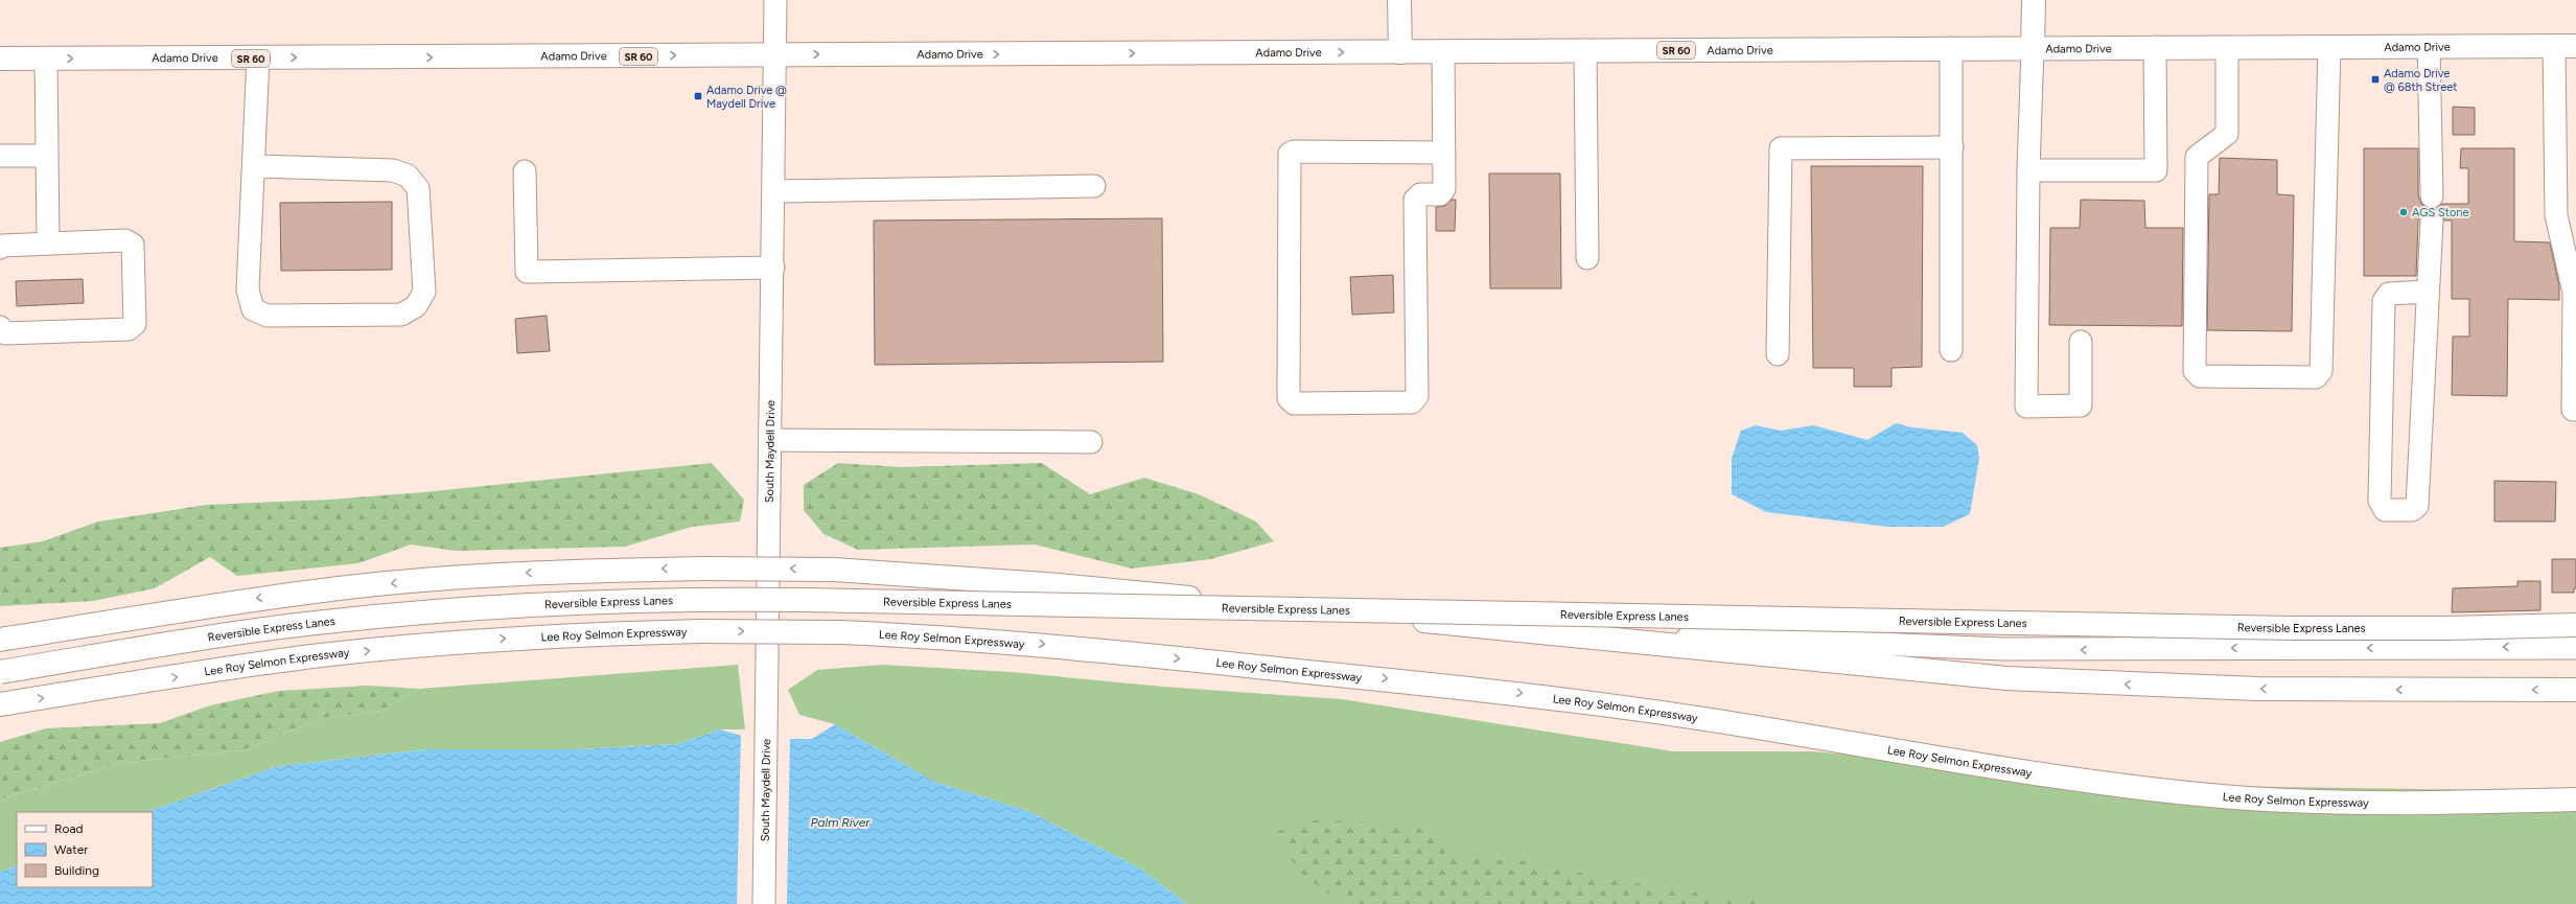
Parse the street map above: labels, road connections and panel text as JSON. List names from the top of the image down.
{
  "streets": {
    "main road": [
      "Adamo Drive",
      "SR 60",
      "Reversible Express Lanes",
      "Lee Roy Selmon Expressway"
    ],
    "street": ["South Maydell Drive"]
  },
  "crossings": [
    ["Adamo Drive", "South Maydell Drive"]
  ],
  "one_way": ["Adamo Drive"],
  "water": ["Palm River"],
  "places": {
    "transit": ["Adamo Drive @ 68th Street", "Adamo Drive @ Maydell Drive"],
    "other": ["AGS Stone"]
  },
  "legend": ["Road", "Water", "Building"]
}
